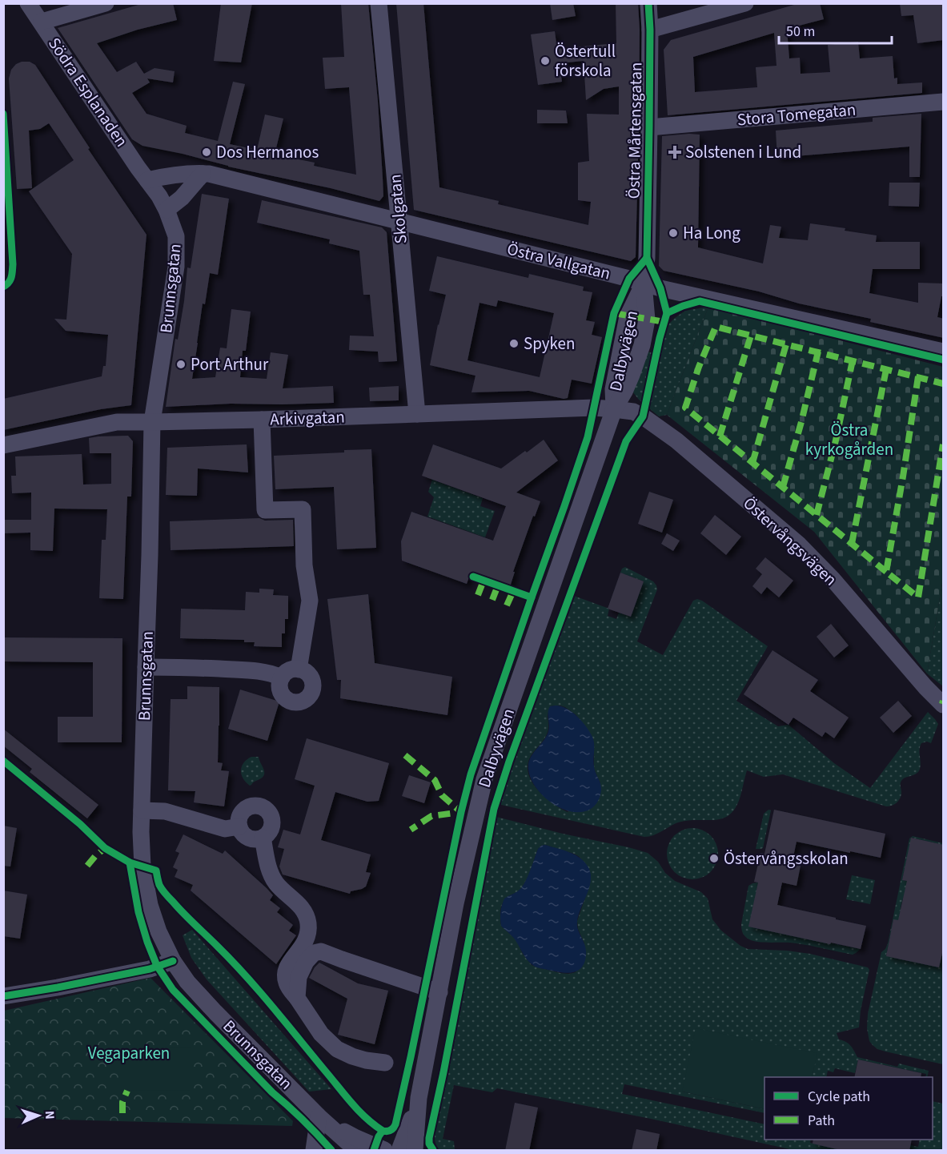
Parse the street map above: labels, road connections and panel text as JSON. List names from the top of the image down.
{
  "streets": {
    "street": [
      "Södra Esplanaden",
      "Stora Tomegatan",
      "Östra Mårtensgatan",
      "Skolgatan",
      "Östra Vallgatan",
      "Brunnsgatan",
      "Dalbyvägen",
      "Arkivgatan",
      "Östervångsvägen"
    ]
  },
  "crossings": [
    ["Södra Esplanaden", "Östra Vallgatan"],
    ["Södra Esplanaden", "Brunnsgatan"],
    ["Stora Tomegatan", "Östra Mårtensgatan"],
    ["Östra Mårtensgatan", "Östra Vallgatan"],
    ["Östra Mårtensgatan", "Dalbyvägen"],
    ["Skolgatan", "Östra Vallgatan"],
    ["Skolgatan", "Arkivgatan"],
    ["Östra Vallgatan", "Brunnsgatan"],
    ["Östra Vallgatan", "Dalbyvägen"],
    ["Brunnsgatan", "Arkivgatan"],
    ["Dalbyvägen", "Arkivgatan"],
    ["Dalbyvägen", "Östervångsvägen"],
    ["Arkivgatan", "Östervångsvägen"]
  ],
  "parks": ["Östra kyrkogården", "Vegaparken"],
  "places": {
    "other": [
      "Östertull förskola",
      "Dos Hermanos",
      "Ha Long",
      "Spyken",
      "Port Arthur",
      "Östervångsskolan"
    ],
    "health": ["Solstenen i Lund"]
  },
  "legend": ["Cycle path", "Path"],
  "scale_bar": "50 m",
  "north": "right"
}
